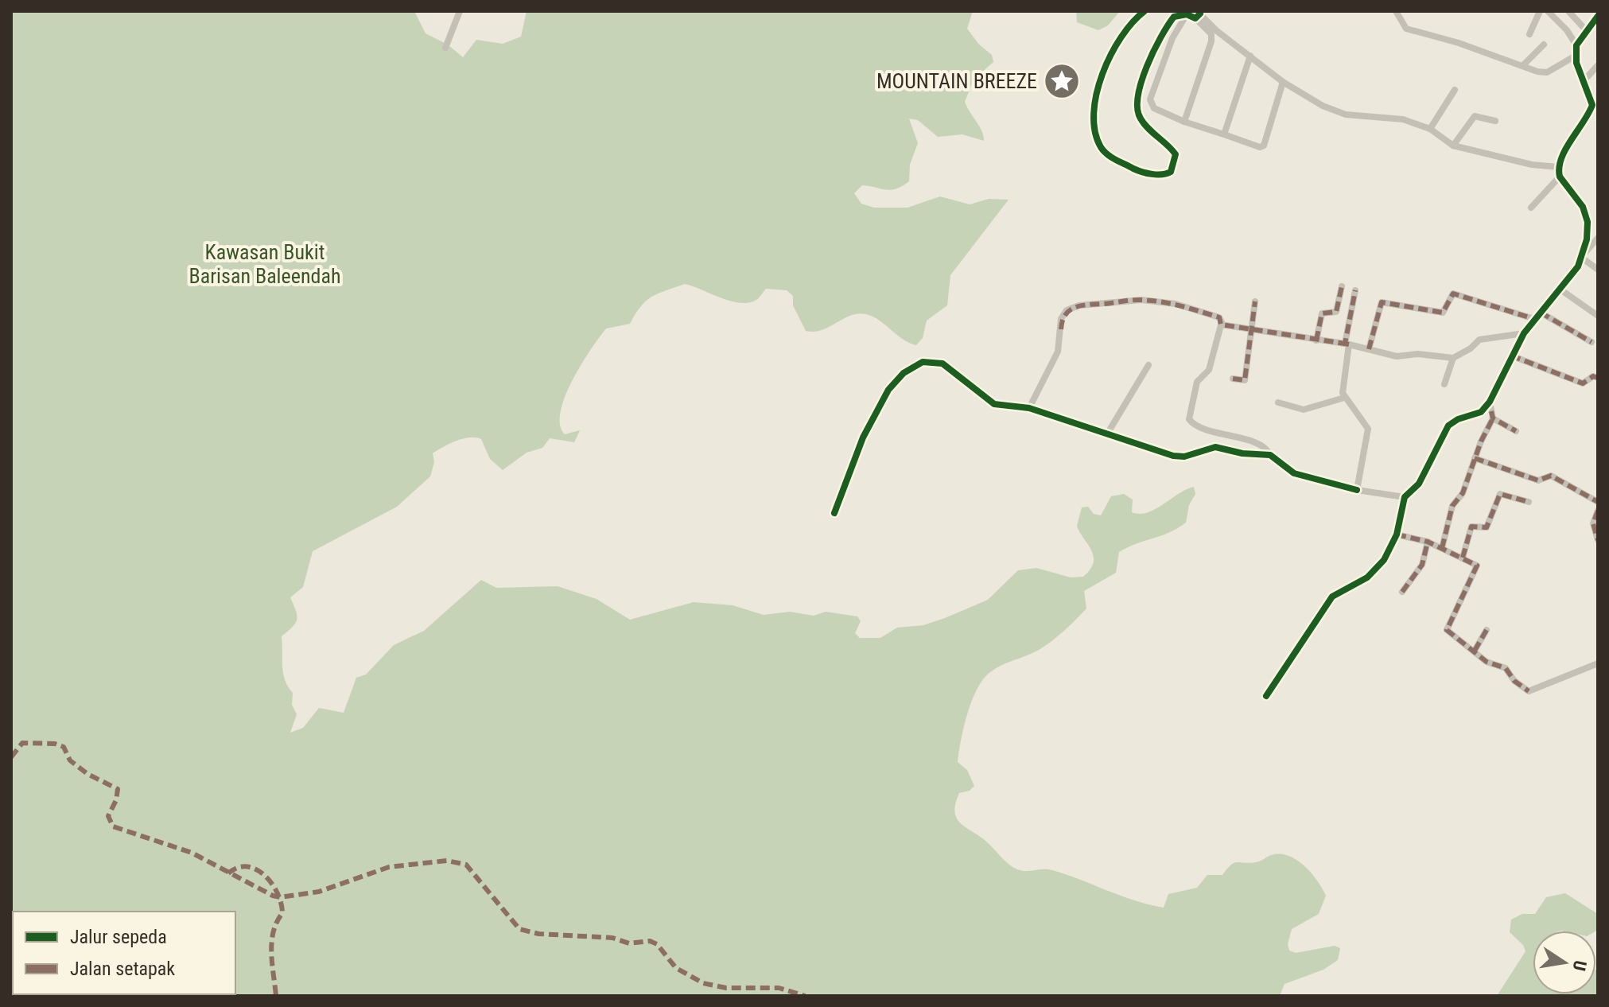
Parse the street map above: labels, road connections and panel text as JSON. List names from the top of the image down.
{
  "parks": ["Kawasan Bukit Barisan Baleendah"],
  "places": {
    "place": ["MOUNTAIN BREEZE"]
  },
  "legend": ["Jalur sepeda", "Jalan setapak"],
  "north": "right"
}
